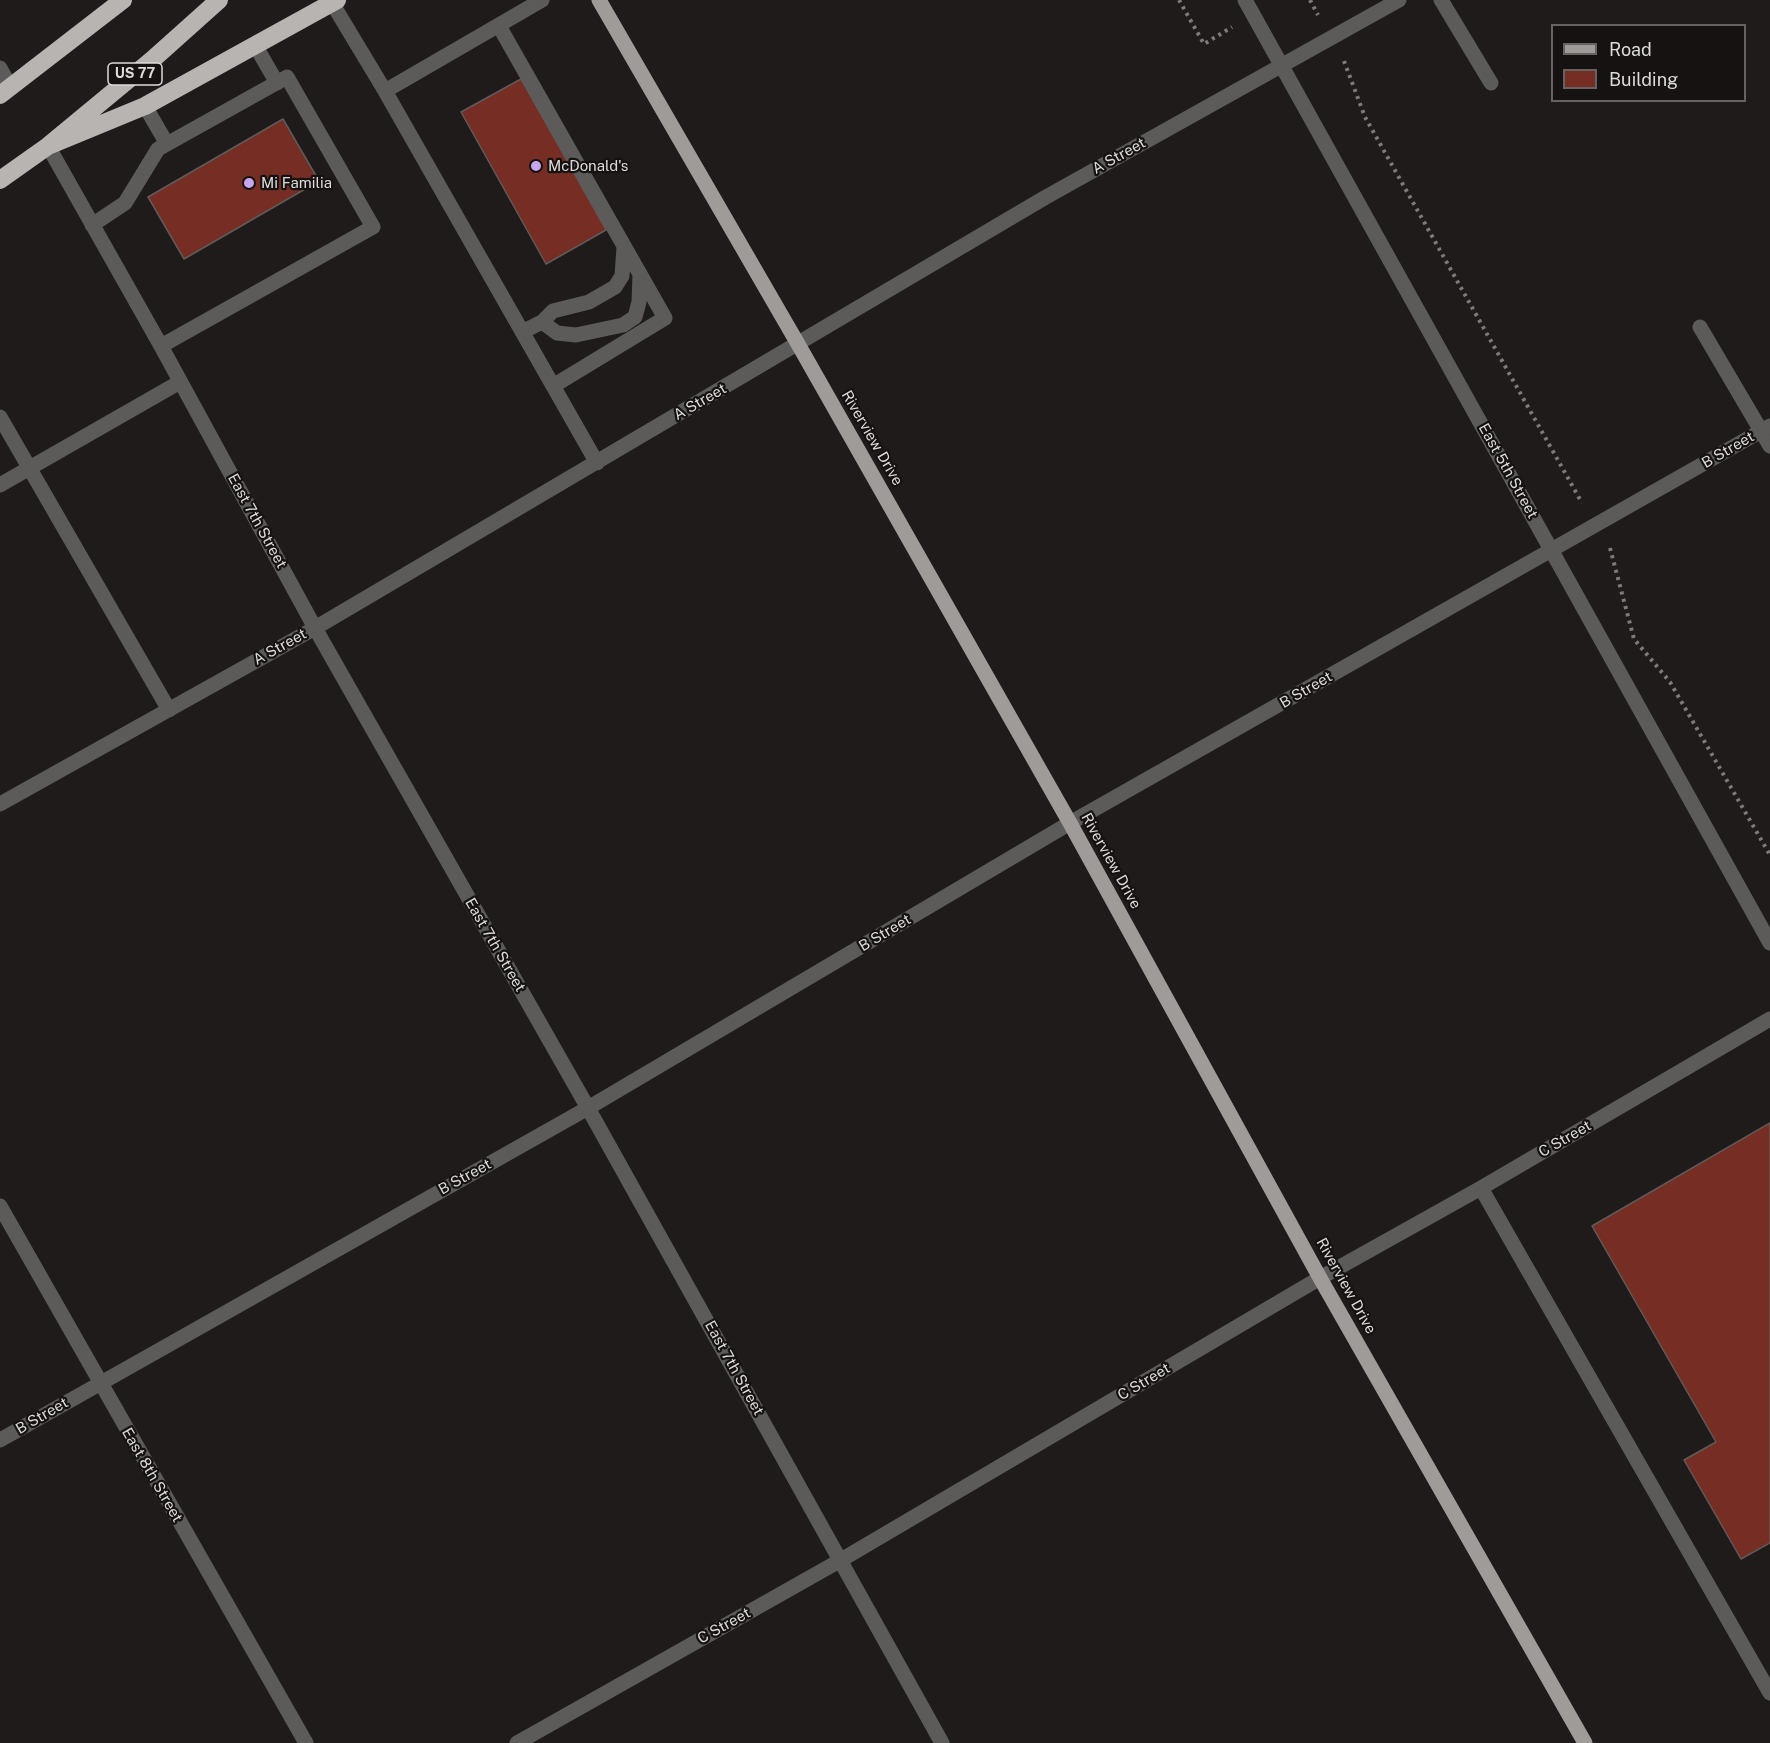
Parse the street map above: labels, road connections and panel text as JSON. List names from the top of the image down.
{
  "streets": {
    "highway": ["US 77"],
    "main road": ["Riverview Drive"],
    "street": [
      "A Street",
      "B Street",
      "East 5th Street",
      "East 7th Street",
      "C Street",
      "East 8th Street"
    ]
  },
  "crossings": [
    ["US 77", "East 7th Street"],
    ["A Street", "Riverview Drive"],
    ["A Street", "East 5th Street"],
    ["A Street", "East 7th Street"],
    ["Riverview Drive", "B Street"],
    ["Riverview Drive", "C Street"],
    ["B Street", "East 5th Street"],
    ["B Street", "East 7th Street"],
    ["B Street", "East 8th Street"],
    ["East 7th Street", "C Street"]
  ],
  "places": ["McDonald's", "Mi Familia"],
  "legend": ["Road", "Building"]
}
